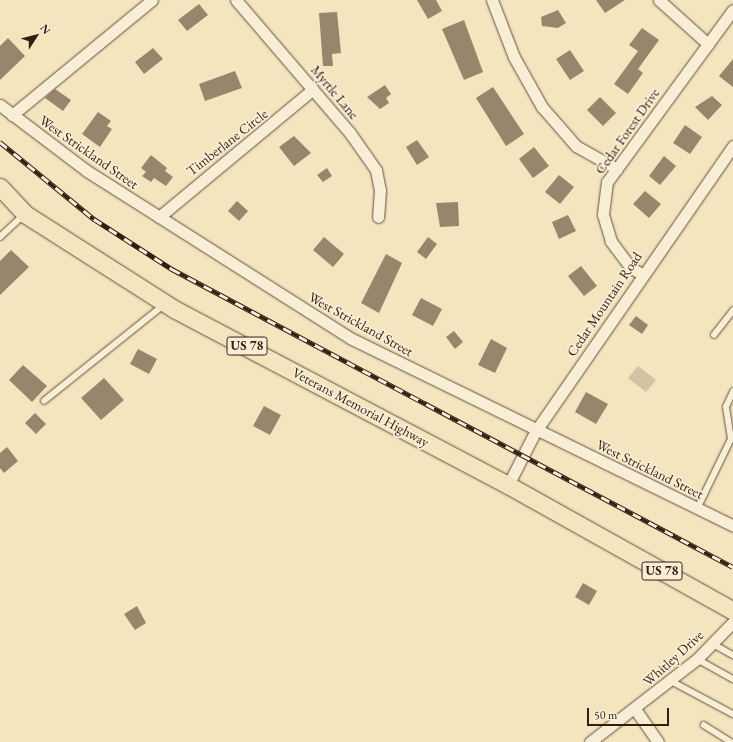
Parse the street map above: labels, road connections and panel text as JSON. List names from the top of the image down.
{
  "streets": {
    "main road": ["US 78", "Veterans Memorial Highway"],
    "street": [
      "Myrtle Lane",
      "Cedar Forest Drive",
      "Timberlane Circle",
      "West Strickland Street",
      "Cedar Mountain Road",
      "Whitley Drive"
    ]
  },
  "crossings": [
    ["Myrtle Lane", "Timberlane Circle"],
    ["Cedar Forest Drive", "Cedar Mountain Road"],
    ["Timberlane Circle", "West Strickland Street"],
    ["West Strickland Street", "Cedar Mountain Road"],
    ["Cedar Mountain Road", "Veterans Memorial Highway"]
  ],
  "scale_bar": "50 m",
  "north": "top right"
}
